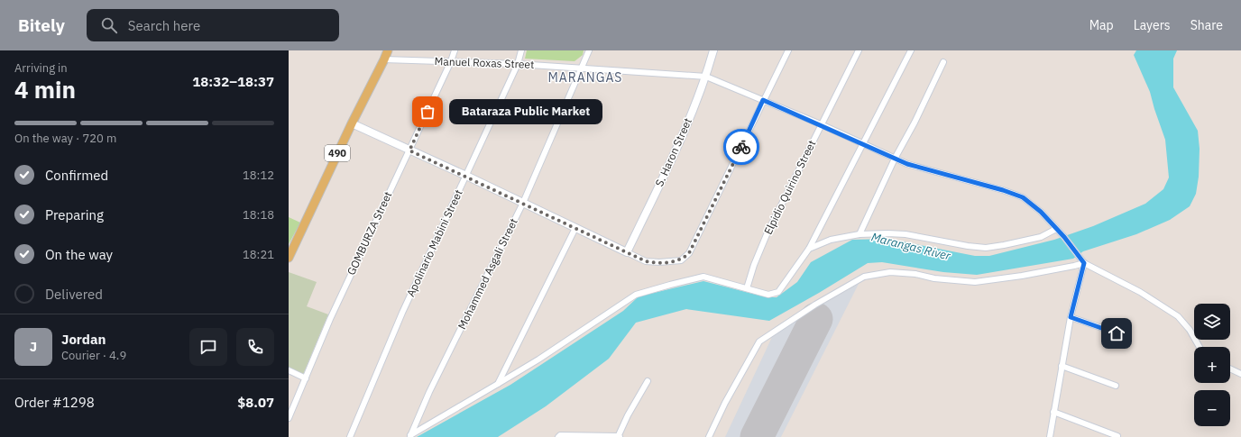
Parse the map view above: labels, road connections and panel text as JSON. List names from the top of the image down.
{
  "streets": {
    "main road": ["490"],
    "street": [
      "Manuel Roxas Street",
      "S. Haron Street",
      "Elpidio Quirino Street",
      "GOMBURZA Street",
      "Apolinario Mabini Street",
      "Mohammed Asgali Street"
    ]
  },
  "crossings": [
    ["Manuel Roxas Street", "S. Haron Street"],
    ["Manuel Roxas Street", "490"],
    ["Manuel Roxas Street", "Elpidio Quirino Street"],
    ["Manuel Roxas Street", "GOMBURZA Street"],
    ["Manuel Roxas Street", "Apolinario Mabini Street"],
    ["Manuel Roxas Street", "Mohammed Asgali Street"]
  ],
  "districts": ["MARANGAS"],
  "water": ["Marangas River"],
  "places": ["Bataraza Public Market"],
  "page": {
    "header": "Bitely",
    "search": "Search here",
    "nav": ["Map", "Layers", "Share"],
    "heading": ["4 min", "Arriving in", "18:32–18:37"],
    "panel": [
      "Jordan",
      "Courier · 4.9",
      "Order #1298",
      "$8.07"
    ],
    "bubble": "Bataraza Public Market",
    "bar": "On the way · 720 m",
    "list": [
      ["Confirmed", "18:12"],
      ["Preparing", "18:18"],
      ["On the way", "18:21"],
      "Delivered"
    ],
    "map_buttons": ["+", "−"],
    "round": "J"
  }
}
